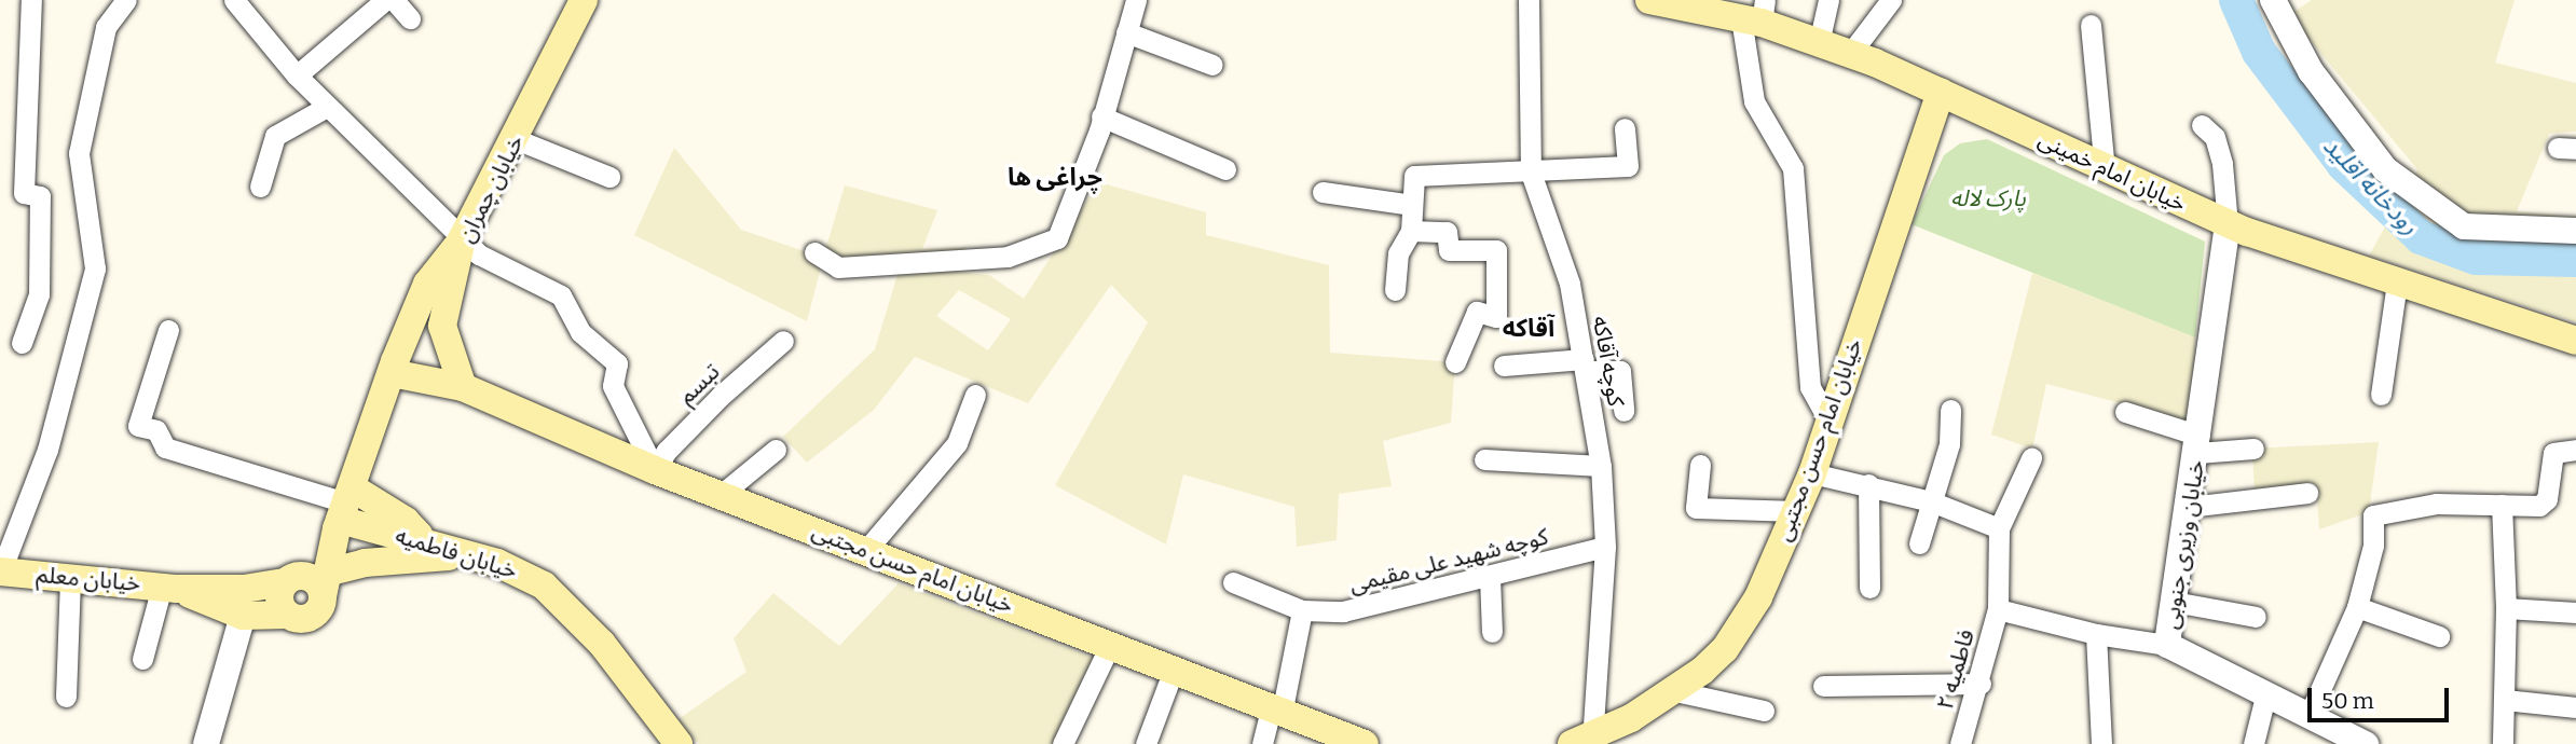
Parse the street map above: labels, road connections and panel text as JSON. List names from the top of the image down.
{
  "streets": {
    "main road": [
      "خیابان امام خمینی",
      "خیابان چمران",
      "خیابان امام حسن مجتبی",
      "خیابان فاطمیه",
      "خیابان معلم"
    ],
    "street": [
      "کوچه آقاکه",
      "تبسم",
      "خیابان وزیری جنوبی",
      "کوچه شهید علی مقیمی",
      "فاطمیه ۲"
    ]
  },
  "crossings": [
    ["خیابان امام خمینی", "خیابان امام حسن مجتبی"],
    ["خیابان امام خمینی", "خیابان وزیری جنوبی"],
    ["خیابان چمران", "خیابان امام حسن مجتبی"],
    ["کوچه آقاکه", "خیابان امام حسن مجتبی"],
    ["کوچه آقاکه", "کوچه شهید علی مقیمی"],
    ["تبسم", "خیابان امام حسن مجتبی"]
  ],
  "districts": ["چراغی ها", "آقاکه"],
  "water": ["رودخانه اقلید"],
  "parks": ["پارک لاله"],
  "scale_bar": "50 m"
}
